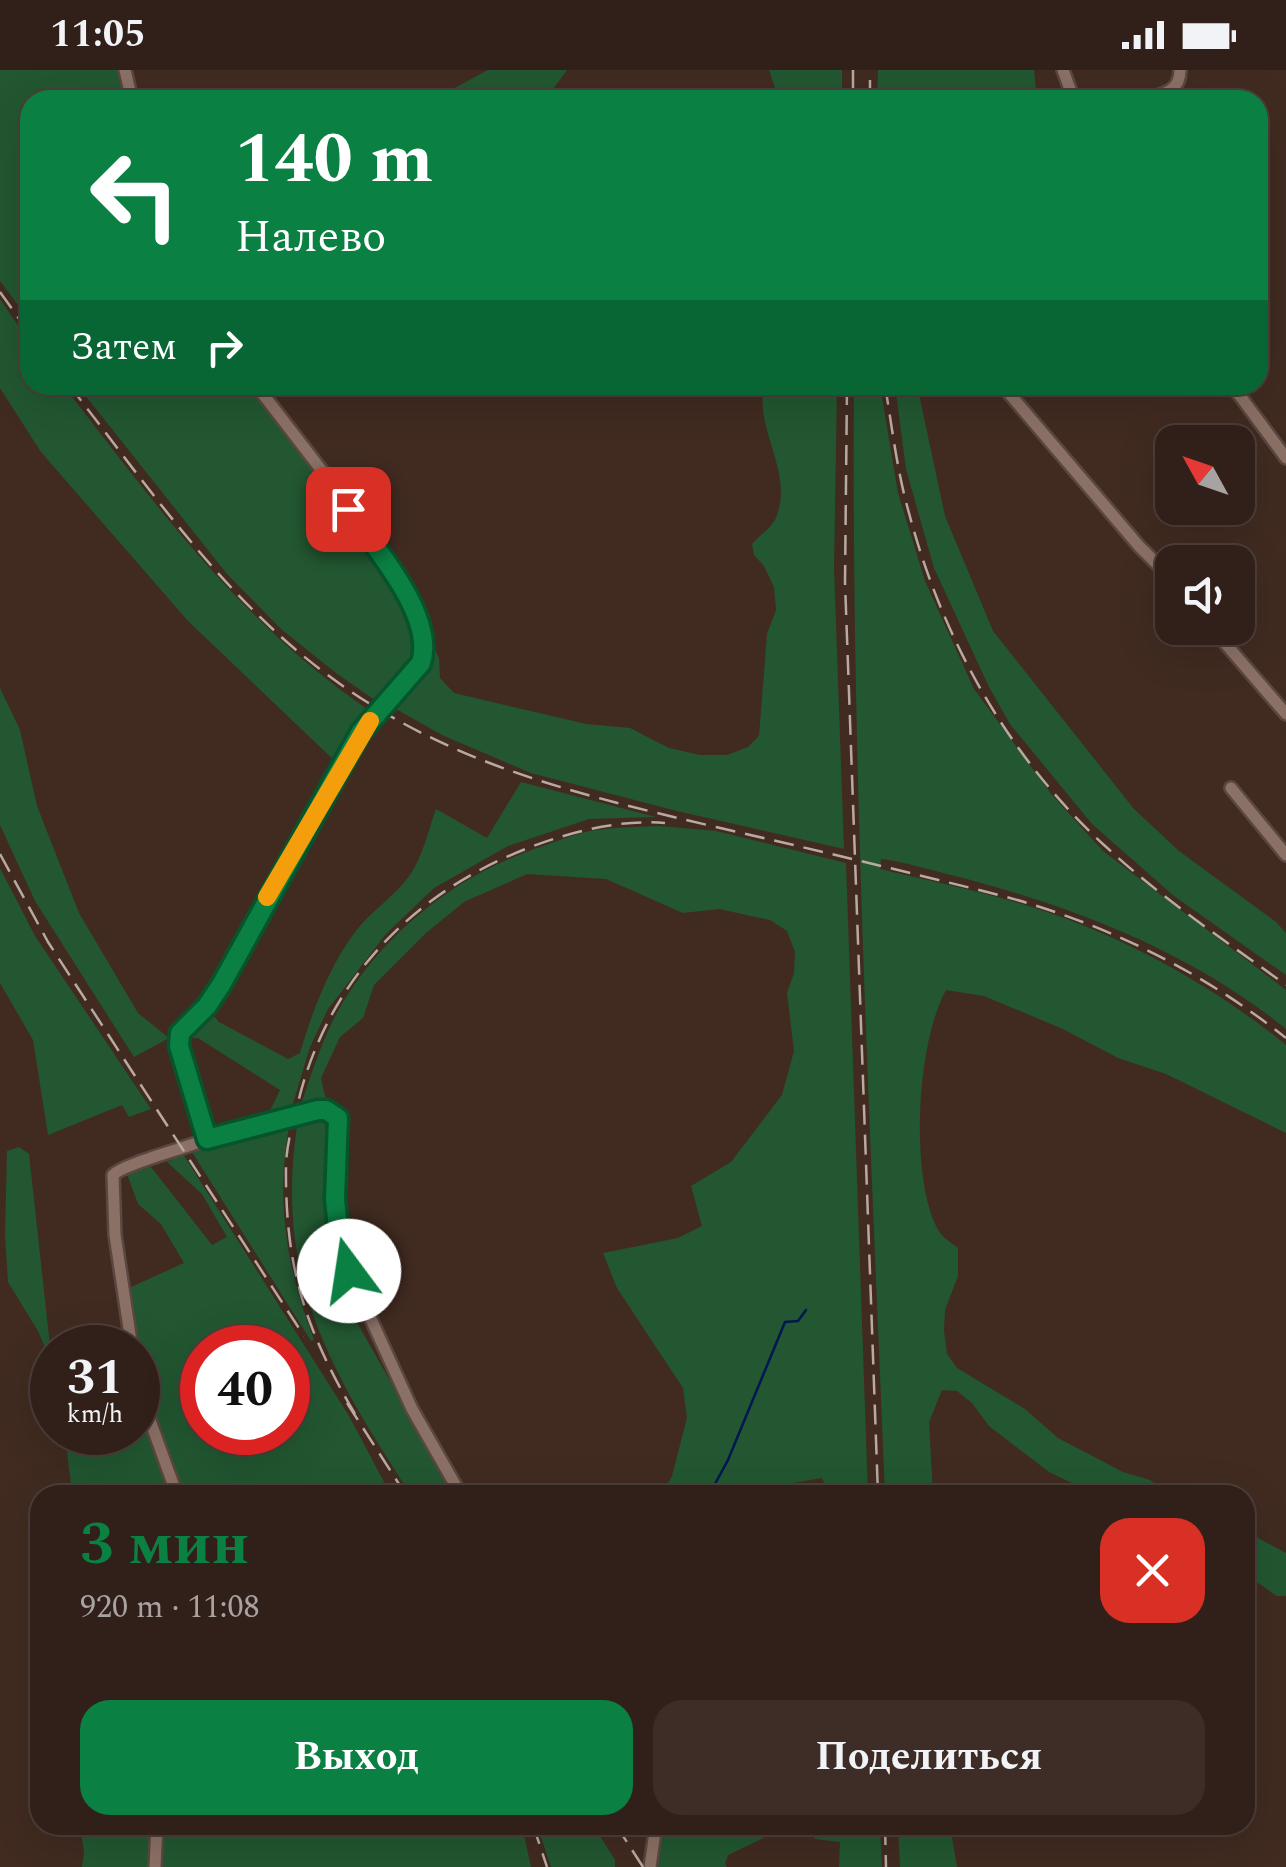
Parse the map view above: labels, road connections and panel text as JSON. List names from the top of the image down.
{
  "north": "top left",
  "page": {
    "status": "11:05",
    "turn": ["140 m", "Налево"],
    "then": "Затем",
    "speed": "31 km/h",
    "limit": "40",
    "heading": ["3 мин", "920 m · 11:08"],
    "buttons": ["Выход", "Поделиться"]
  }
}
